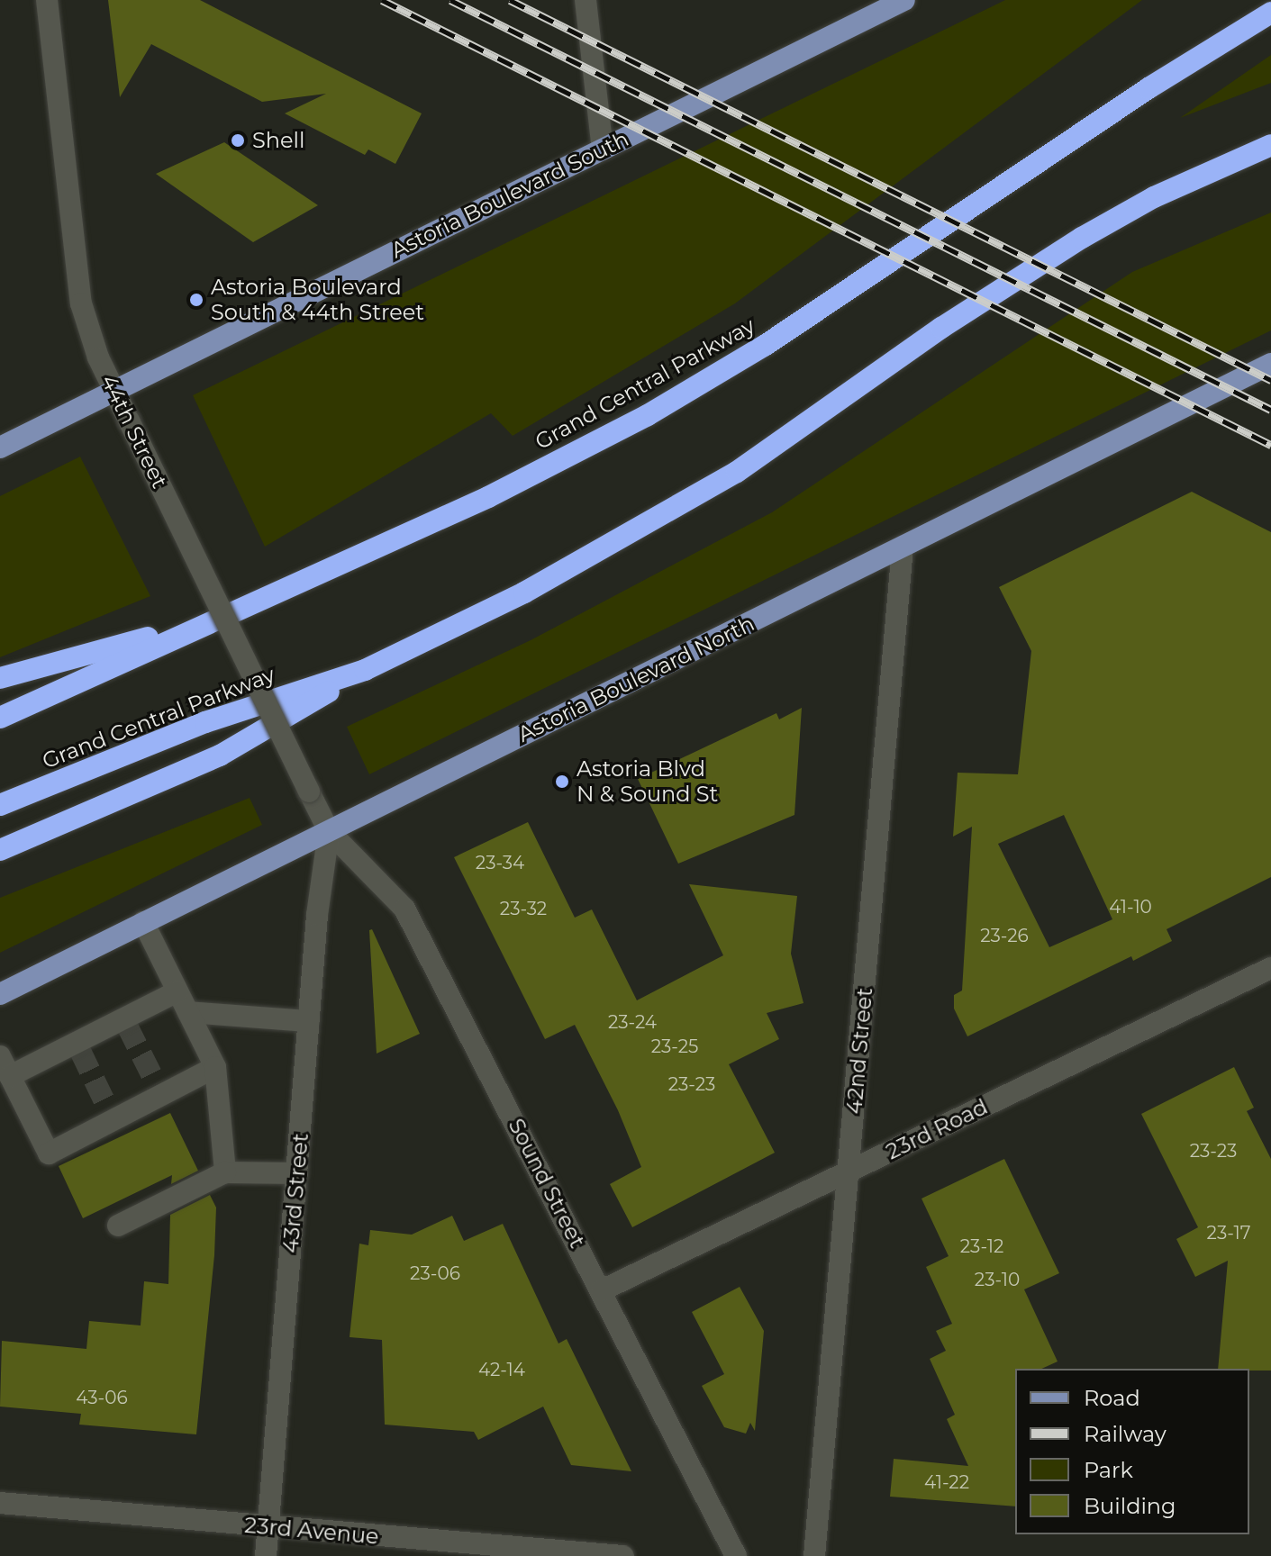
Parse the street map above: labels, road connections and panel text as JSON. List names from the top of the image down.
{
  "streets": {
    "highway": ["Grand Central Parkway"],
    "main road": ["Astoria Boulevard South", "Astoria Boulevard North"],
    "street": [
      "44th Street",
      "42nd Street",
      "23rd Road",
      "Sound Street",
      "43rd Street",
      "23rd Avenue"
    ]
  },
  "crossings": [
    ["Astoria Boulevard South", "44th Street"],
    ["44th Street", "Astoria Boulevard North"],
    ["44th Street", "Sound Street"],
    ["44th Street", "43rd Street"],
    ["Astoria Boulevard North", "42nd Street"],
    ["Astoria Boulevard North", "Sound Street"],
    ["Astoria Boulevard North", "43rd Street"],
    ["42nd Street", "23rd Road"],
    ["23rd Road", "Sound Street"],
    ["Sound Street", "43rd Street"],
    ["43rd Street", "23rd Avenue"]
  ],
  "places": ["Shell", "Astoria Boulevard South & 44th Street", "Astoria Blvd N & Sound St"],
  "house_numbers": [
    "23-34",
    "41-10",
    "23-32",
    "23-26",
    "23-24",
    "23-25",
    "23-23",
    "23-23",
    "23-17",
    "23-12",
    "23-06",
    "23-10",
    "42-14",
    "43-06",
    "41-22"
  ],
  "legend": [
    "Road",
    "Railway",
    "Park",
    "Building"
  ]
}
